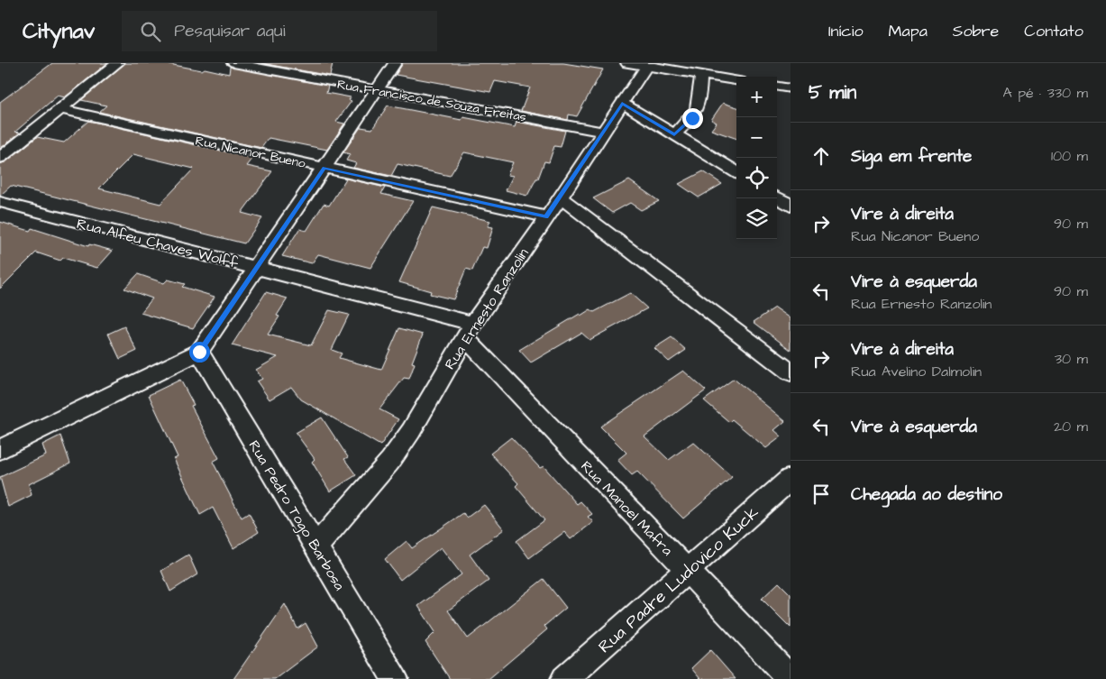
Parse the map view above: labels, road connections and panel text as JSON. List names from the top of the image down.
{
  "streets": {
    "street": [
      "Rua Francisco de Souza Freitas",
      "Rua Nicanor Bueno",
      "Rua Alfeu Chaves Wolff",
      "Rua Ernesto Ranzolin",
      "Rua Manoel Mafra",
      "Rua Pedro Togo Barbosa",
      "Rua Padre Ludovico Kuck"
    ]
  },
  "crossings": [
    ["Rua Francisco de Souza Freitas", "Rua Ernesto Ranzolin"],
    ["Rua Nicanor Bueno", "Rua Ernesto Ranzolin"],
    ["Rua Alfeu Chaves Wolff", "Rua Ernesto Ranzolin"],
    ["Rua Alfeu Chaves Wolff", "Rua Manoel Mafra"],
    ["Rua Ernesto Ranzolin", "Rua Manoel Mafra"],
    ["Rua Ernesto Ranzolin", "Rua Pedro Togo Barbosa"],
    ["Rua Manoel Mafra", "Rua Padre Ludovico Kuck"]
  ],
  "page": {
    "header": "Citynav",
    "search": "Pesquisar aqui",
    "nav": [
      "Início",
      "Mapa",
      "Sobre",
      "Contato"
    ],
    "heading": ["5 min", "A pé · 330 m"],
    "map_buttons": ["+", "−"],
    "list": [
      ["Siga em frente", "100 m"],
      ["Vire à direita", "Rua Nicanor Bueno", "90 m"],
      ["Vire à esquerda", "Rua Ernesto Ranzolin", "90 m"],
      ["Vire à direita", "Rua Avelino Dalmolin", "30 m"],
      ["Vire à esquerda", "20 m"],
      "Chegada ao destino"
    ]
  }
}
